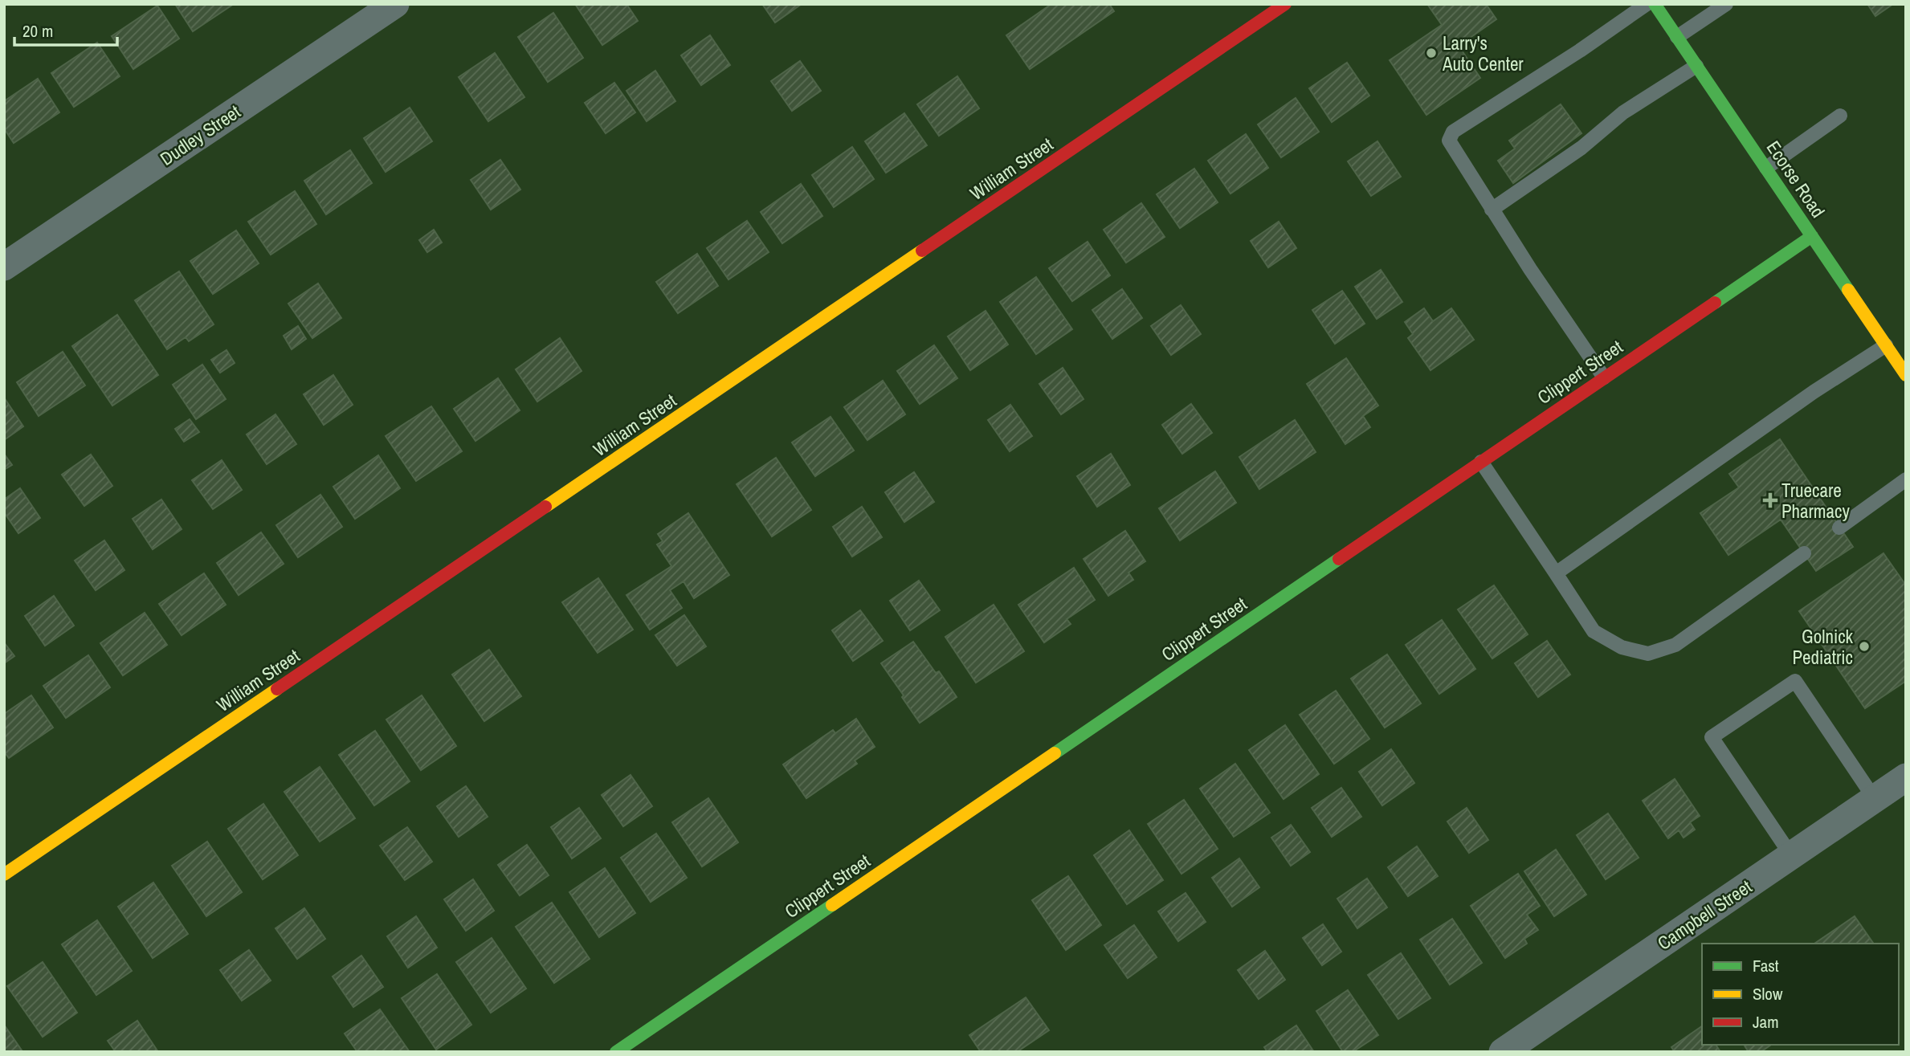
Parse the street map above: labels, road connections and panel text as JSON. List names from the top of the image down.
{
  "streets": {
    "street": [
      "Dudley Street",
      "William Street",
      "Ecorse Road",
      "Clippert Street",
      "Campbell Street"
    ]
  },
  "crossings": [
    ["Ecorse Road", "Clippert Street"]
  ],
  "places": {
    "other": ["Larry's Auto Center", "Golnick Pediatric"],
    "health": ["Truecare Pharmacy"]
  },
  "legend": ["Fast", "Slow", "Jam"],
  "scale_bar": "20 m"
}
